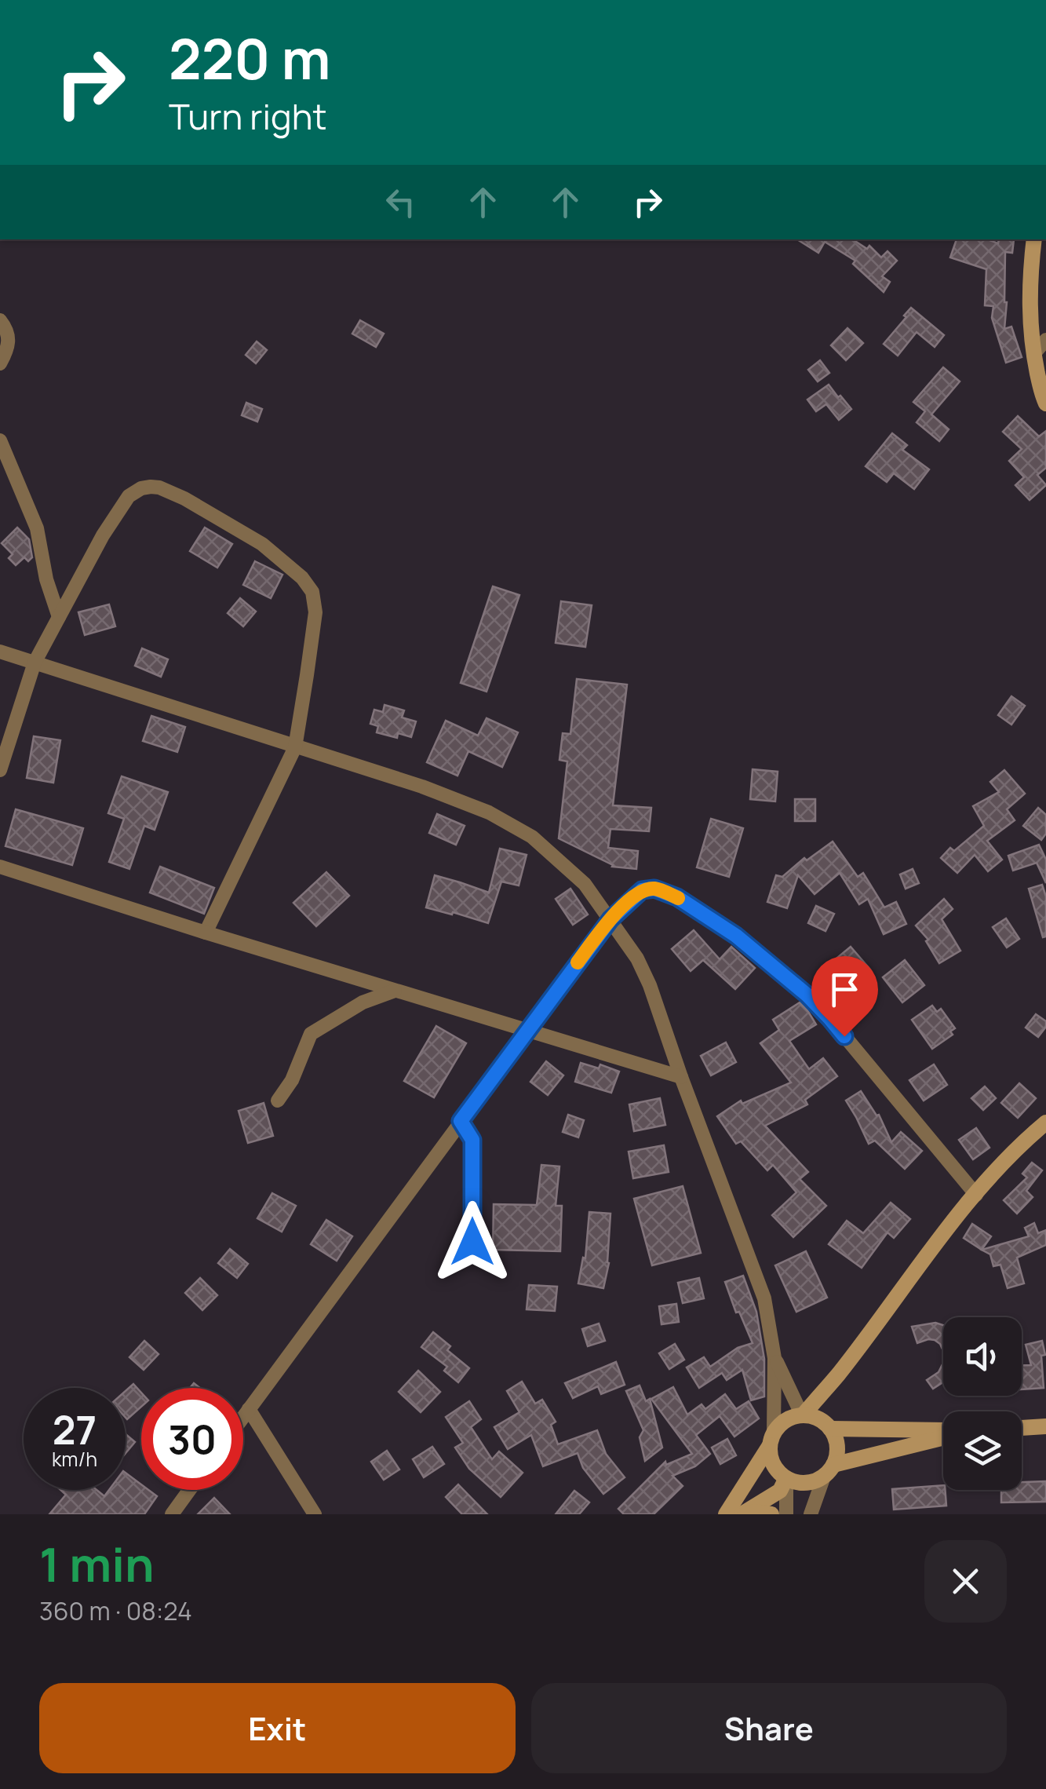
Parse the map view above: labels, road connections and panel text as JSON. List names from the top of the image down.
{
  "page": {
    "turn": ["220 m", "Turn right"],
    "speed": "27 km/h",
    "limit": "30",
    "heading": ["1 min", "360 m · 08:24"],
    "buttons": ["Exit", "Share"]
  }
}
